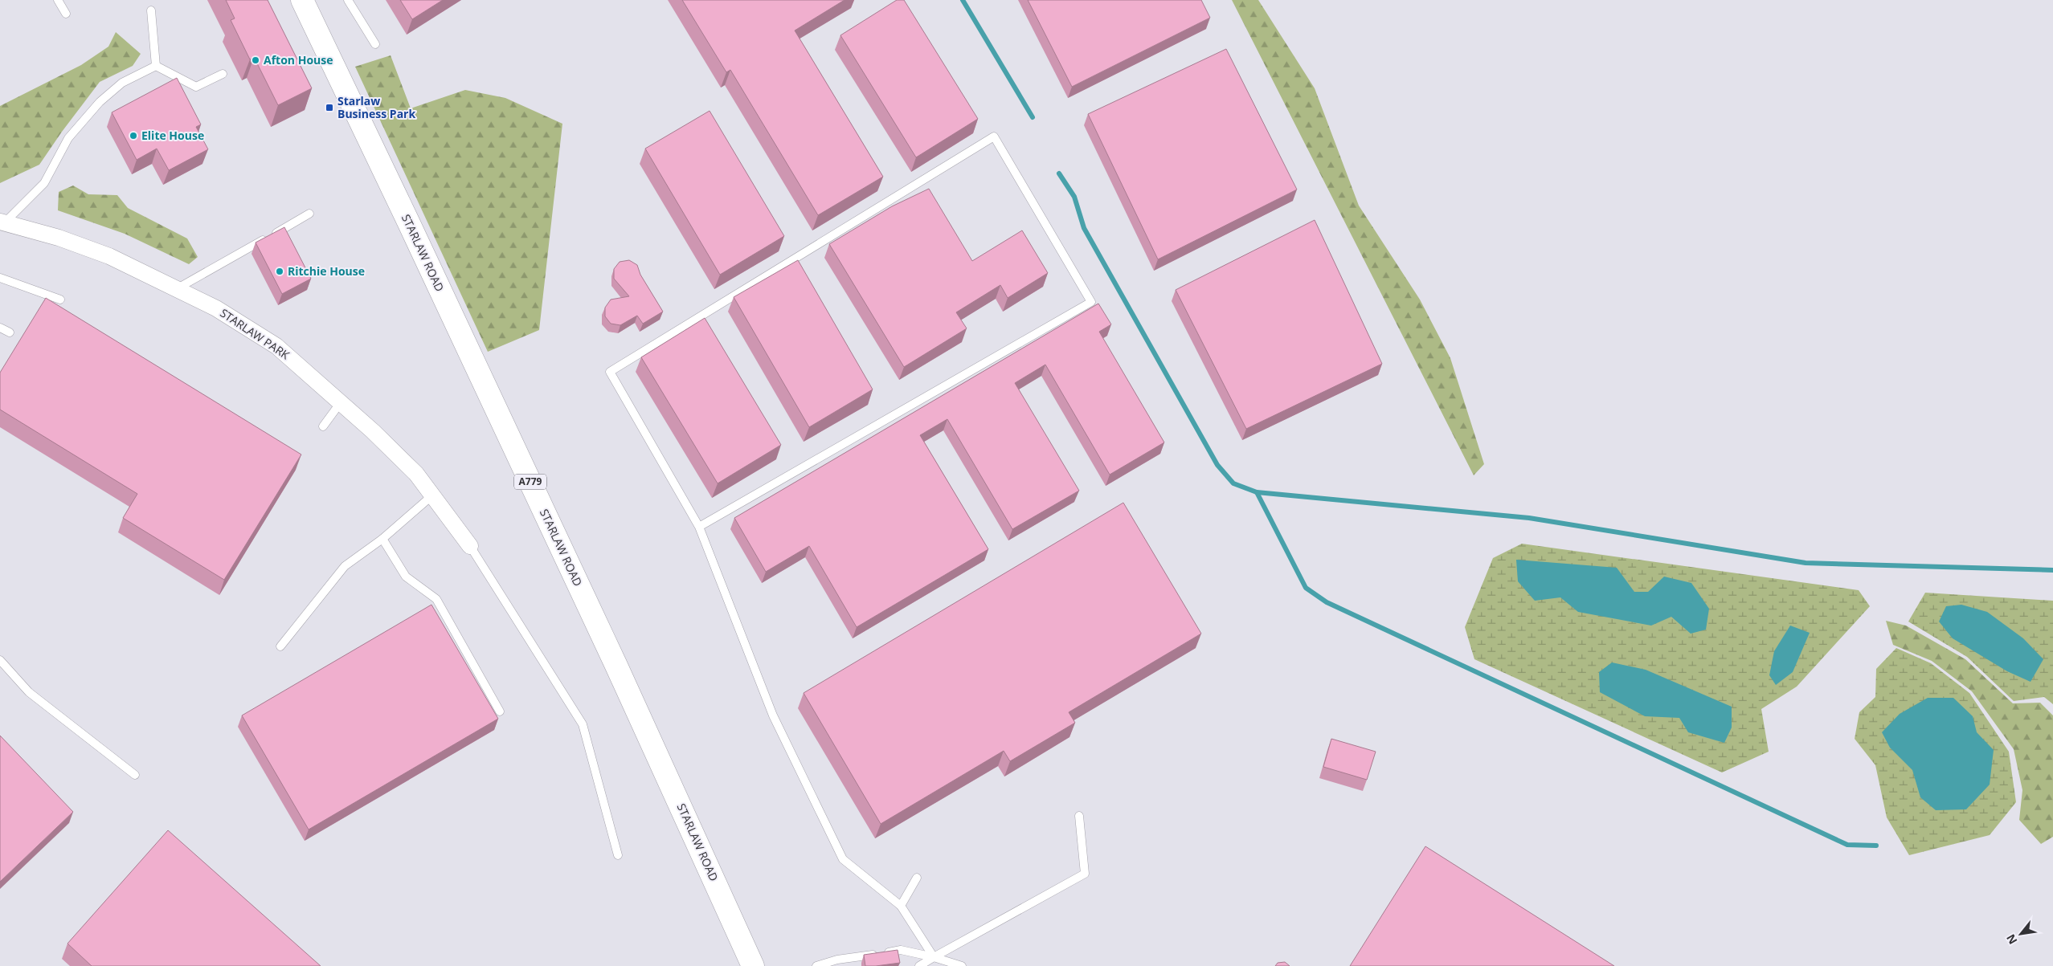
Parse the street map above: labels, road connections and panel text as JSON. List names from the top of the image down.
{
  "streets": {
    "main road": ["STARLAW ROAD", "A779"],
    "street": ["STARLAW PARK"]
  },
  "places": {
    "other": ["Afton House", "Elite House", "Ritchie House"],
    "transit": ["Starlaw Business Park"]
  },
  "north": "bottom left"
}
